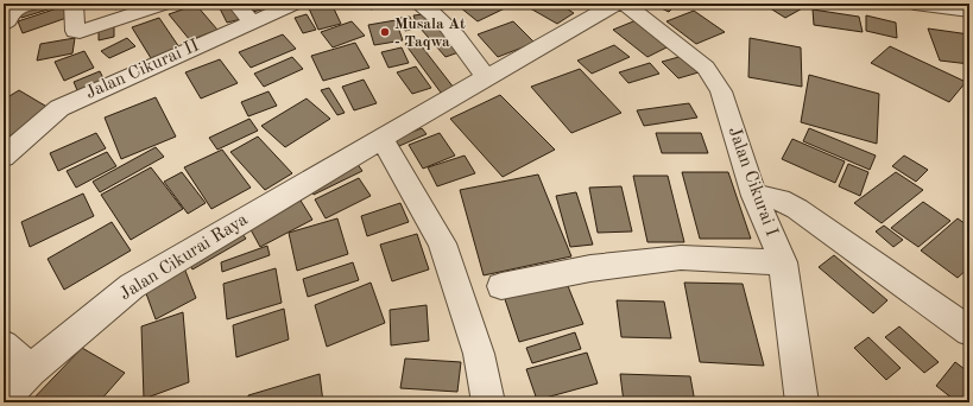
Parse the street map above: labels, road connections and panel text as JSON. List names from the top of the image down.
{
  "streets": {
    "street": ["Jalan Cikurai II", "Jalan Cikurai I", "Jalan Cikurai Raya"]
  },
  "places": ["Musala At - Taqwa"]
}
